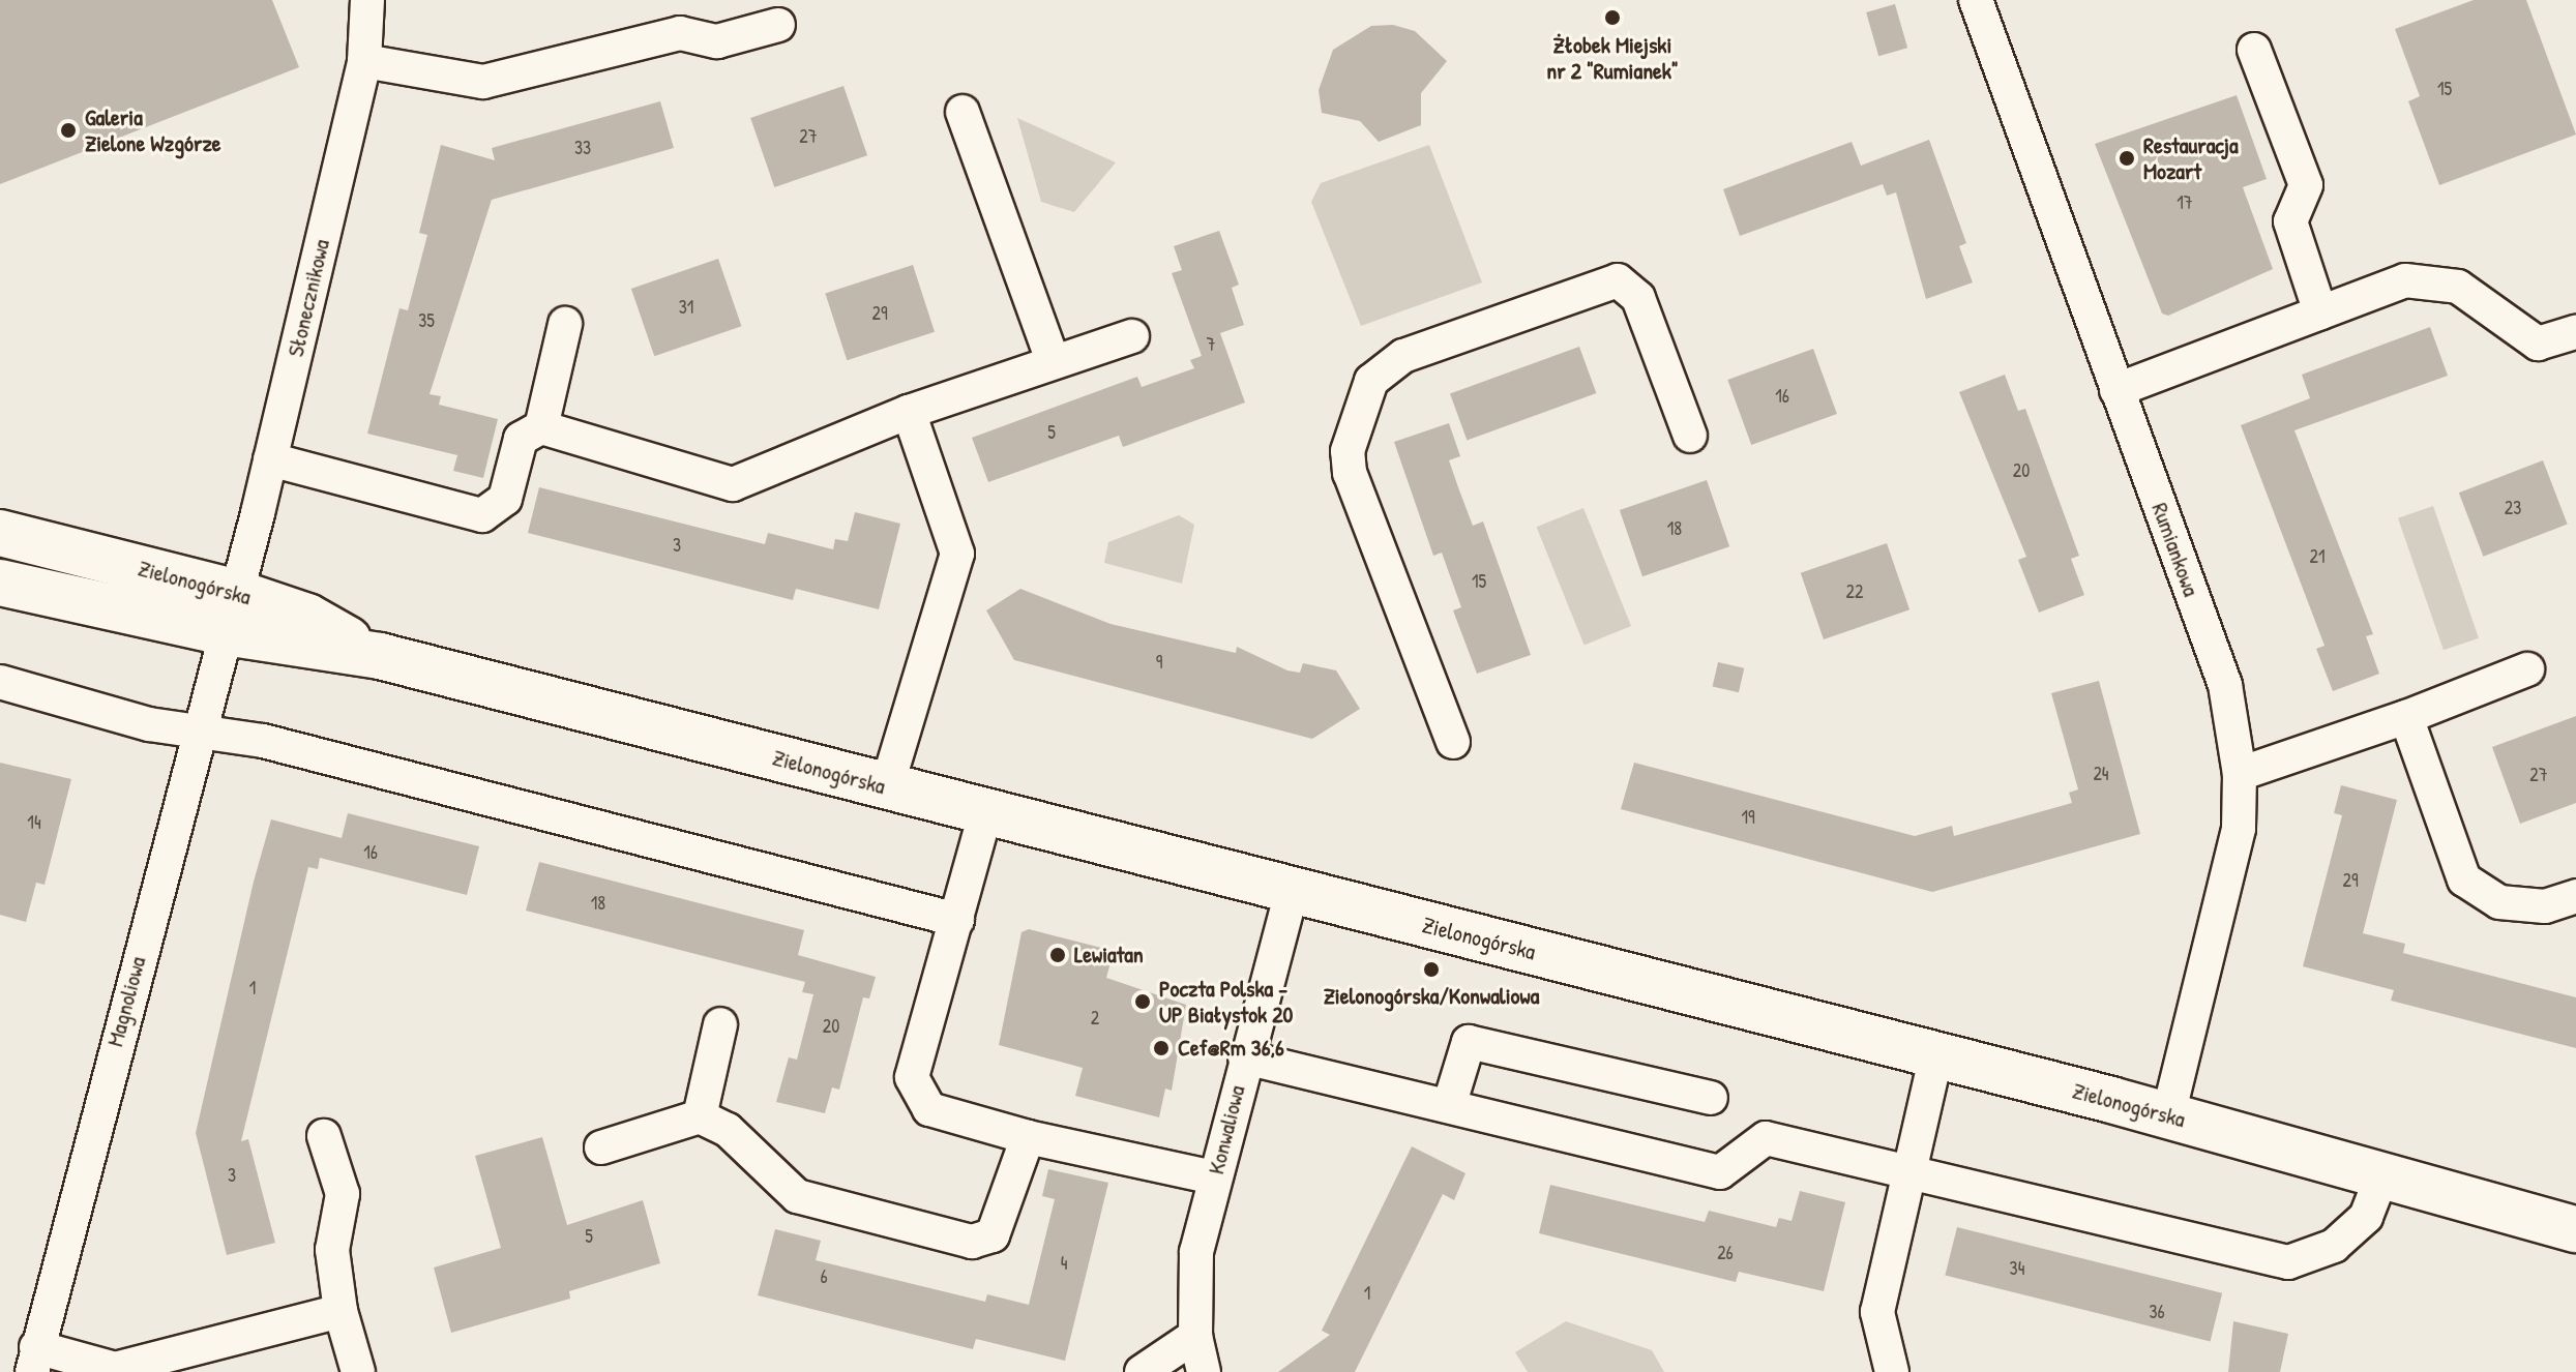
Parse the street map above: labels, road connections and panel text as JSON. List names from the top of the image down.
{
  "streets": {
    "street": [
      "Słonecznikowa",
      "Rumiankowa",
      "Zielonogórska",
      "Magnoliowa",
      "Konwaliowa"
    ]
  },
  "crossings": [
    ["Słonecznikowa", "Zielonogórska"],
    ["Słonecznikowa", "Magnoliowa"],
    ["Rumiankowa", "Zielonogórska"],
    ["Zielonogórska", "Magnoliowa"],
    ["Zielonogórska", "Konwaliowa"]
  ],
  "places": [
    "Żłobek Miejski nr 2 \"Rumianek\"",
    "Galeria Zielone Wzgórze",
    "Restauracja Mozart",
    "Lewiatan",
    "Zielonogórska/Konwaliowa",
    "Poczta Polska - UP Białystok 20",
    "Cef@Rm 36,6"
  ],
  "house_numbers": [
    "15",
    "27",
    "33",
    "17",
    "31",
    "29",
    "35",
    "7",
    "16",
    "5",
    "20",
    "23",
    "18",
    "3",
    "21",
    "15",
    "22",
    "9",
    "24",
    "27",
    "19",
    "14",
    "16",
    "29",
    "18",
    "1",
    "2",
    "20",
    "3",
    "5",
    "26",
    "4",
    "34",
    "6",
    "1",
    "36"
  ]
}
